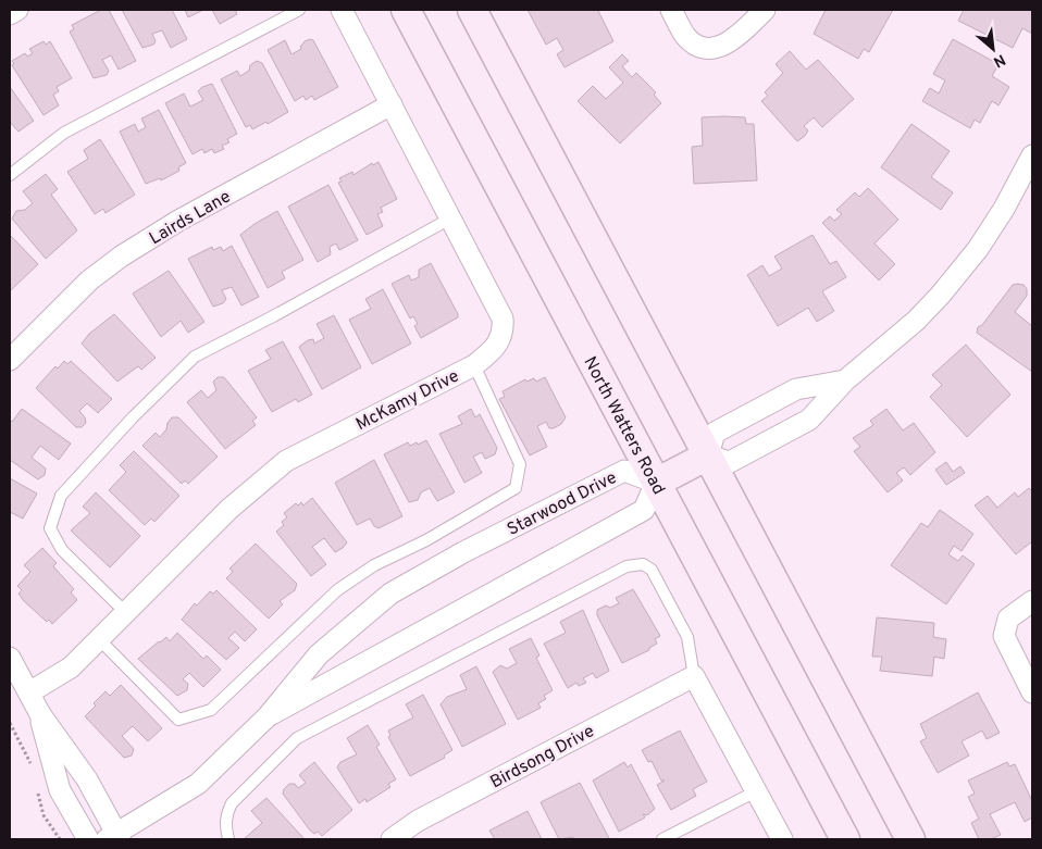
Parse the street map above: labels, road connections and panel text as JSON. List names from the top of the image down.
{
  "streets": {
    "main road": ["North Watters Road"],
    "street": [
      "Lairds Lane",
      "McKamy Drive",
      "Starwood Drive",
      "Birdsong Drive"
    ]
  },
  "crossings": [
    ["Lairds Lane", "McKamy Drive"],
    ["North Watters Road", "Starwood Drive"]
  ],
  "north": "bottom right"
}
